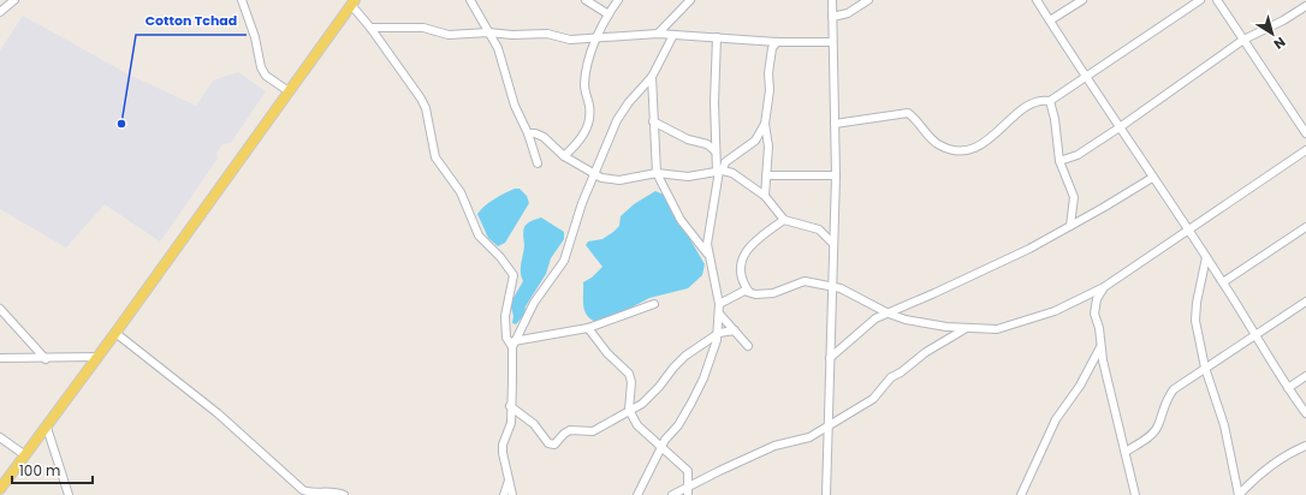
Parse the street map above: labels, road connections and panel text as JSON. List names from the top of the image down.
{
  "places": ["Cotton Tchad"],
  "scale_bar": "100 m",
  "north": "bottom right"
}
